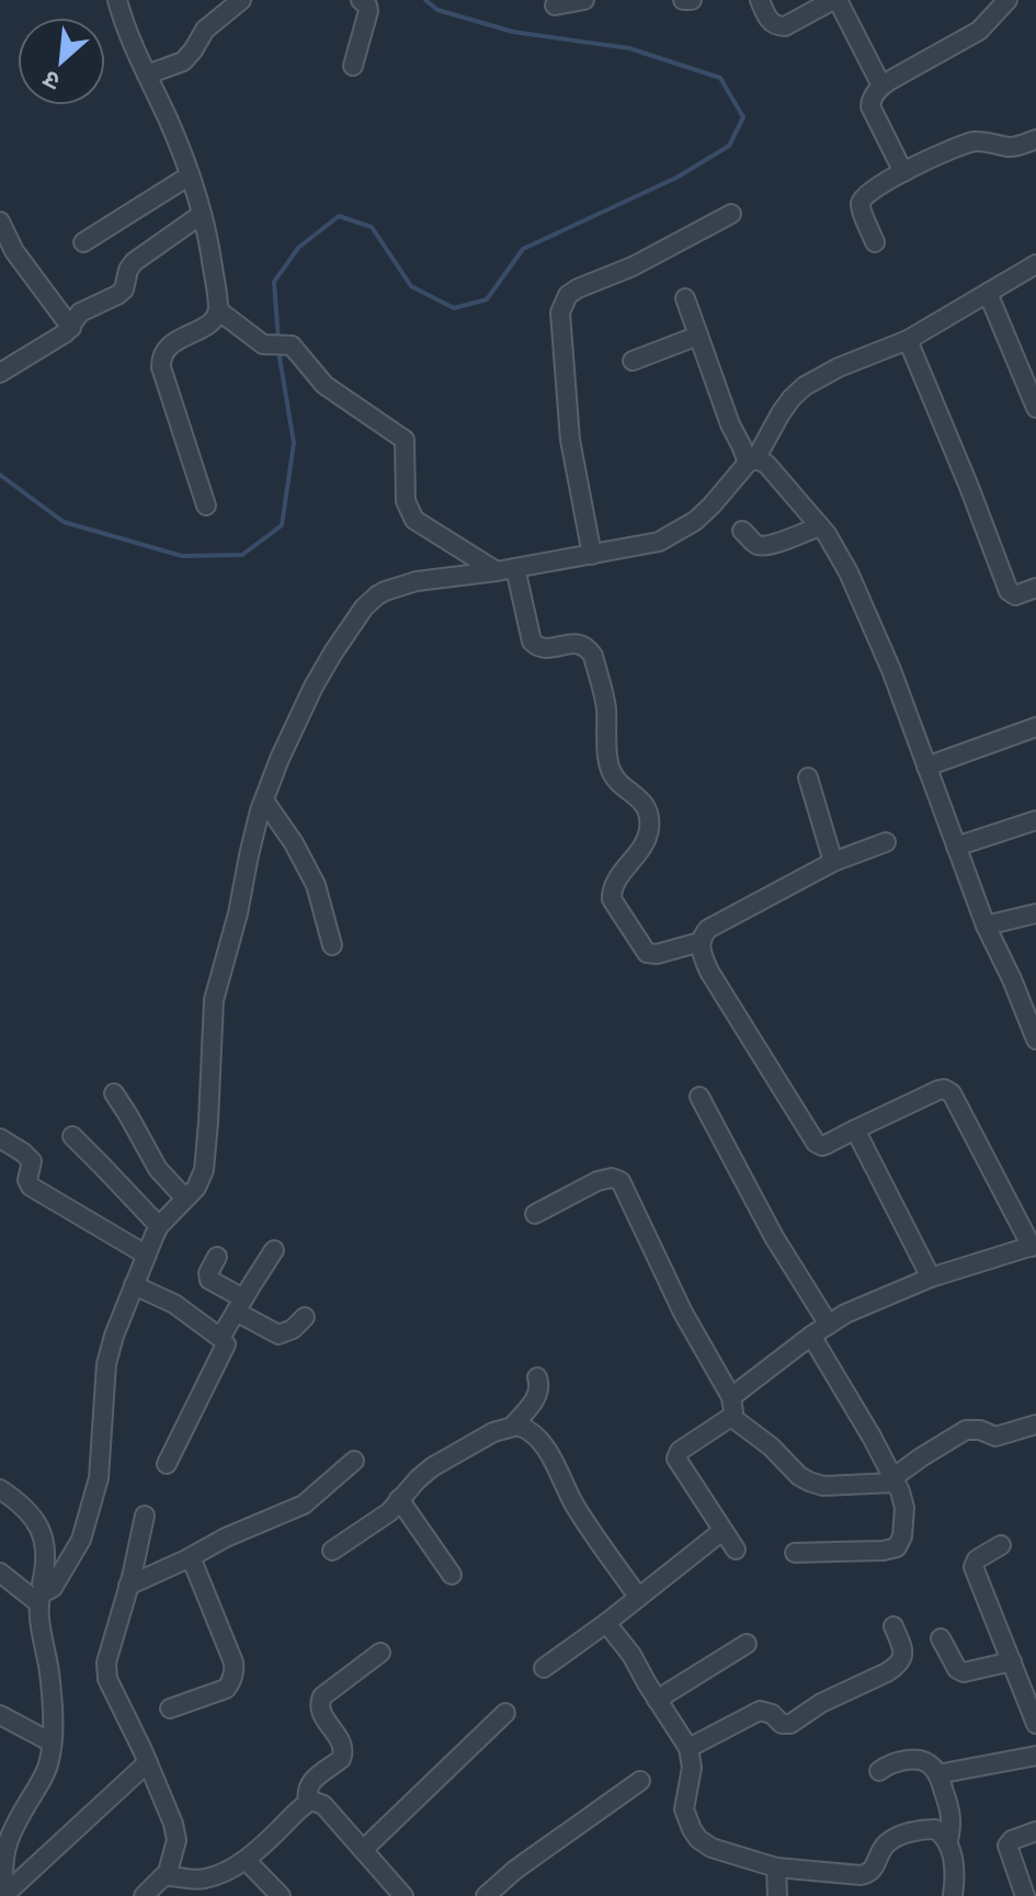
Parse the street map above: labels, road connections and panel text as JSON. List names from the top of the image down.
{
  "north": "bottom left"
}
